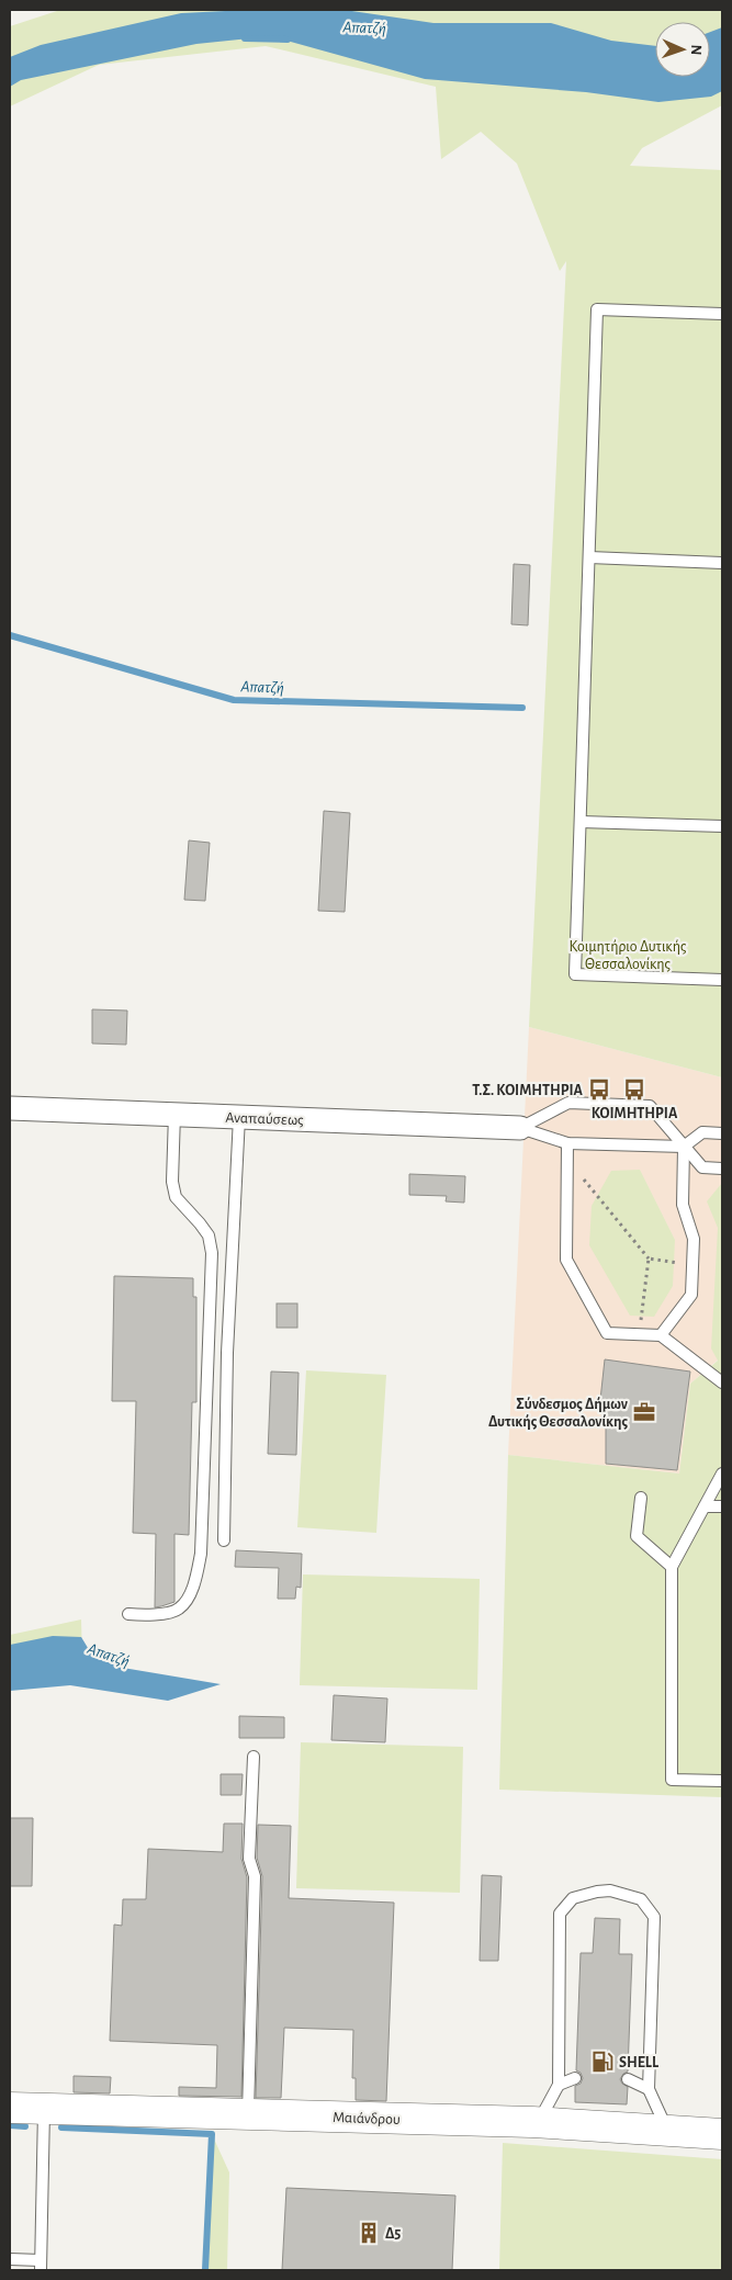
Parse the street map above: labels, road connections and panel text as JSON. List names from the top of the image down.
{
  "streets": {
    "main road": ["Μαιάνδρου"],
    "street": ["Αναπαύσεως"]
  },
  "water": ["Απατζή"],
  "parks": ["Κοιμητήριο Δυτικής Θεσσαλονίκης"],
  "places": {
    "bus stop": ["Τ.Σ. ΚΟΙΜΗΤΗΡΙΑ", "ΚΟΙΜΗΤΗΡΙΑ"],
    "office": ["Σύνδεσμος Δήμων Δυτικής Θεσσαλονίκης"],
    "fuel station": ["SHELL"],
    "building": ["Δ5"]
  },
  "north": "right"
}
